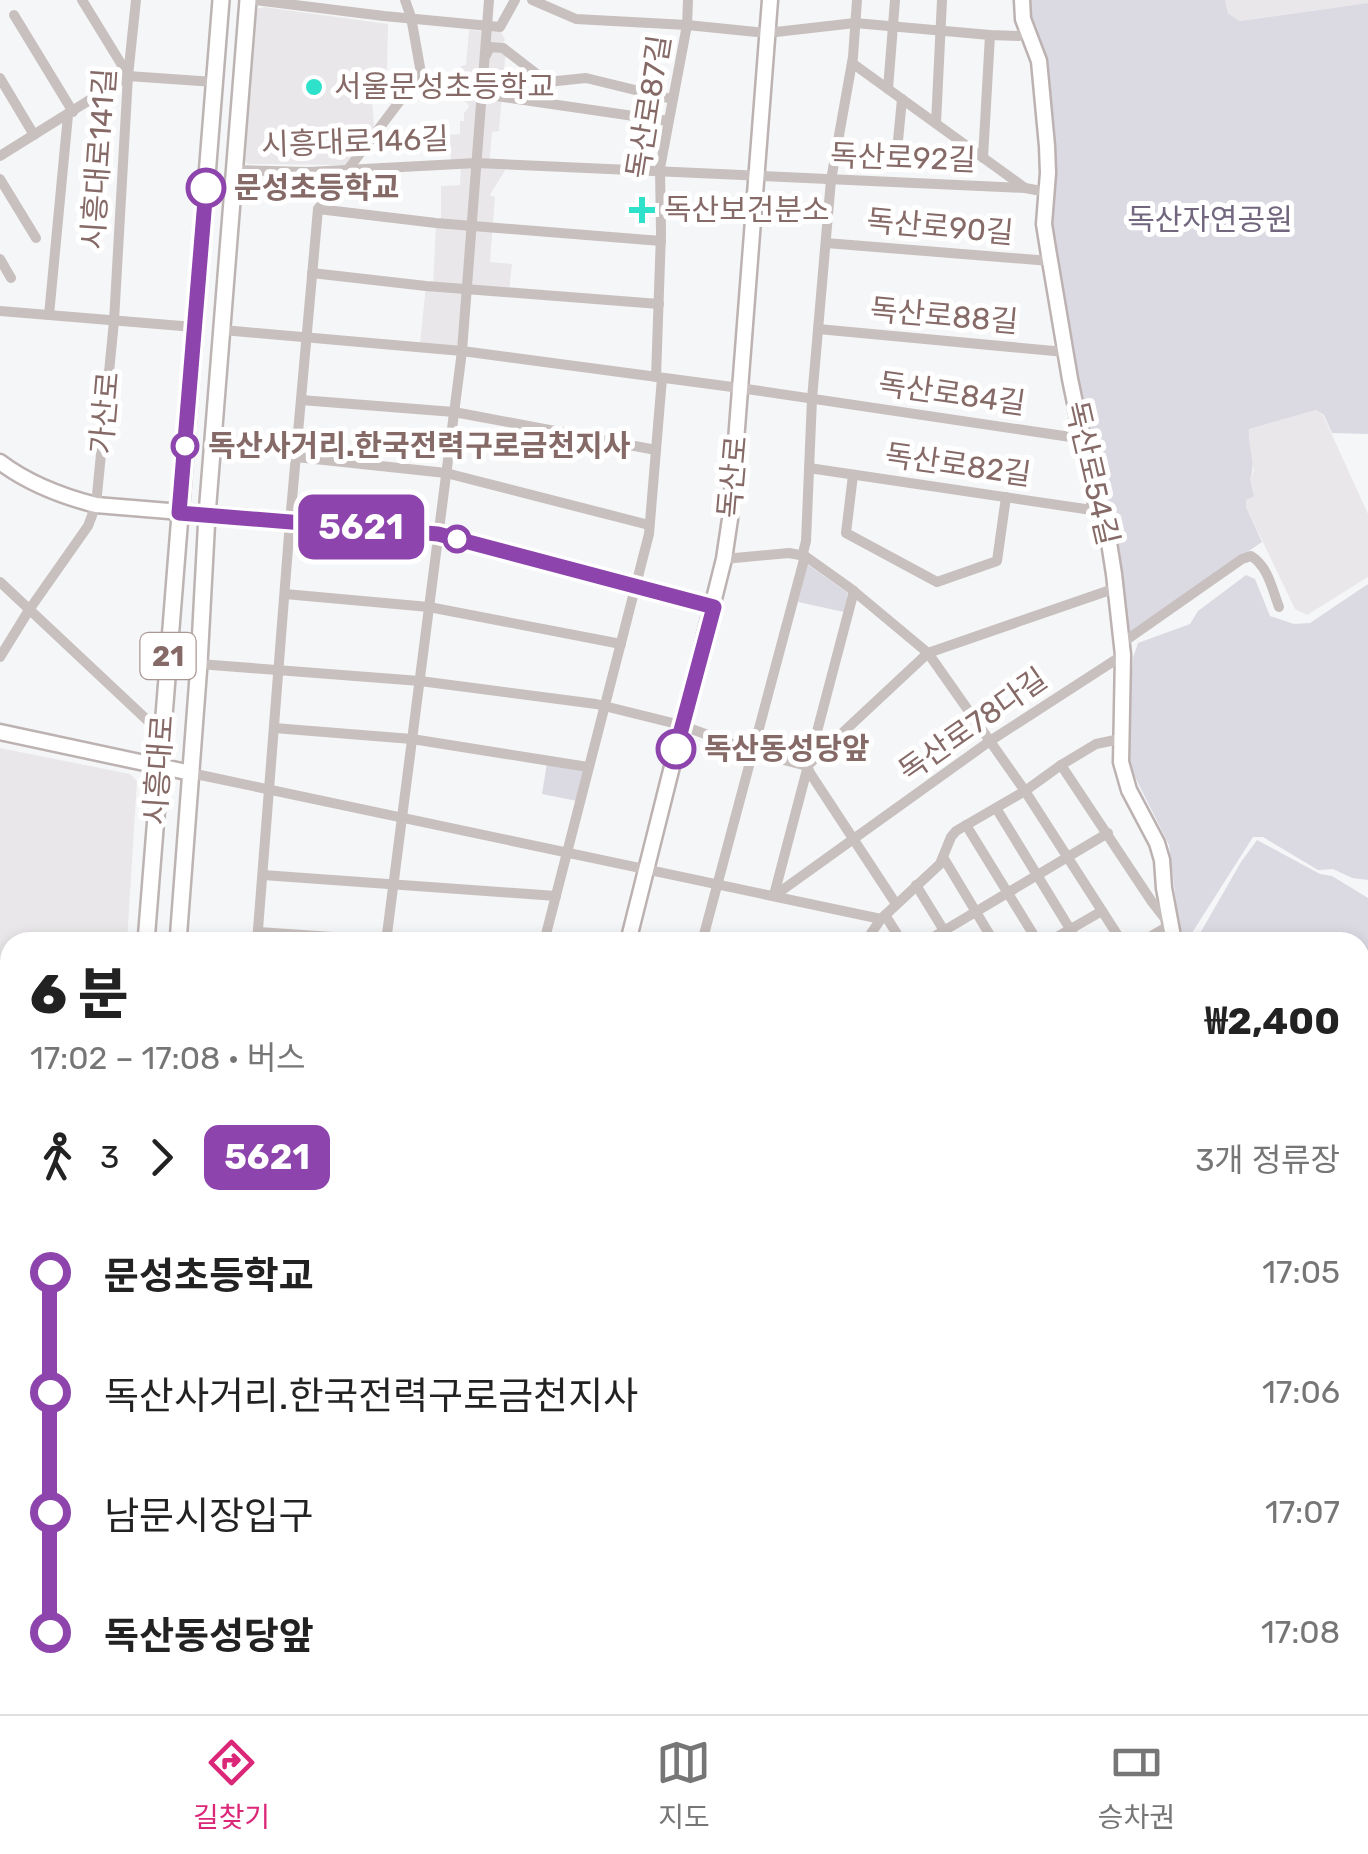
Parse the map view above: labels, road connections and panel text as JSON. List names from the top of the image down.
{
  "streets": {
    "main road": [
      "독산로54길",
      "독산로",
      "21",
      "시흥대로"
    ],
    "street": [
      "독산로87길",
      "시흥대로146길",
      "독산로92길",
      "시흥대로141길",
      "독산로90길",
      "독산로88길",
      "독산로84길",
      "가산로",
      "독산로82길",
      "독산로78다길"
    ]
  },
  "crossings": [
    ["독산로87길", "시흥대로146길"],
    ["독산로87길", "독산로92길"],
    ["독산로87길", "독산로84길"],
    ["시흥대로146길", "독산로92길"],
    ["시흥대로146길", "시흥대로"],
    ["독산로92길", "독산로54길"],
    ["독산로92길", "독산로"],
    ["시흥대로141길", "가산로"],
    ["독산로90길", "독산로54길"],
    ["독산로88길", "독산로54길"],
    ["독산로84길", "독산로54길"],
    ["독산로84길", "독산로"],
    ["독산로84길", "시흥대로"],
    ["독산로82길", "독산로54길"],
    ["독산로54길", "독산로78다길"]
  ],
  "parks": ["독산자연공원"],
  "places": {
    "other": [
      "서울문성초등학교",
      "문성초등학교",
      "독산사거리.한국전력구로금천지사",
      "독산동성당앞"
    ],
    "health": ["독산보건분소"]
  },
  "lines": ["bus line 5621"],
  "page": {
    "on_map": "5621",
    "heading": ["6 분", "17:02 – 17:08 · 버스", "₩2,400"],
    "legs": ["3", "5621", "3개 정류장"],
    "list": [
      {
        "name": "문성초등학교",
        "value": "17:05"
      },
      {
        "name": "독산사거리.한국전력구로금천지사",
        "value": "17:06"
      },
      {
        "name": "남문시장입구",
        "value": "17:07"
      },
      {
        "name": "독산동성당앞",
        "value": "17:08"
      }
    ],
    "tabs": ["길찾기", "지도", "승차권"]
  }
}
